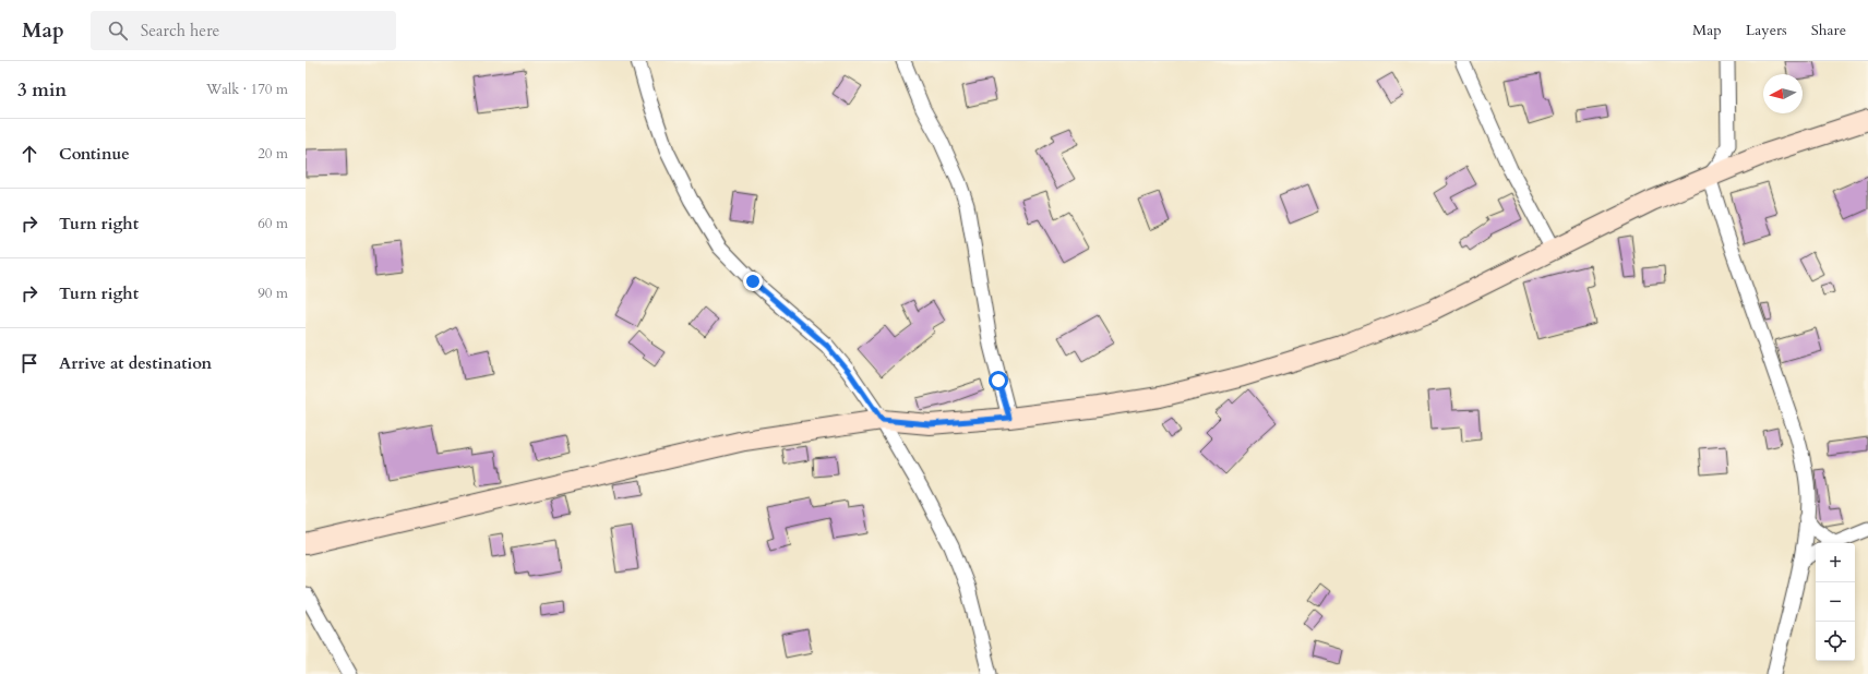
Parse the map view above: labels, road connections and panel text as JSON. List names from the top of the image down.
{
  "north": "left",
  "page": {
    "header": "Map",
    "search": "Search here",
    "nav": ["Map", "Layers", "Share"],
    "heading": ["3 min", "Walk · 170 m"],
    "list": [
      ["Continue", "20 m"],
      ["Turn right", "60 m"],
      ["Turn right", "90 m"],
      "Arrive at destination"
    ],
    "map_buttons": ["+", "−"]
  }
}
